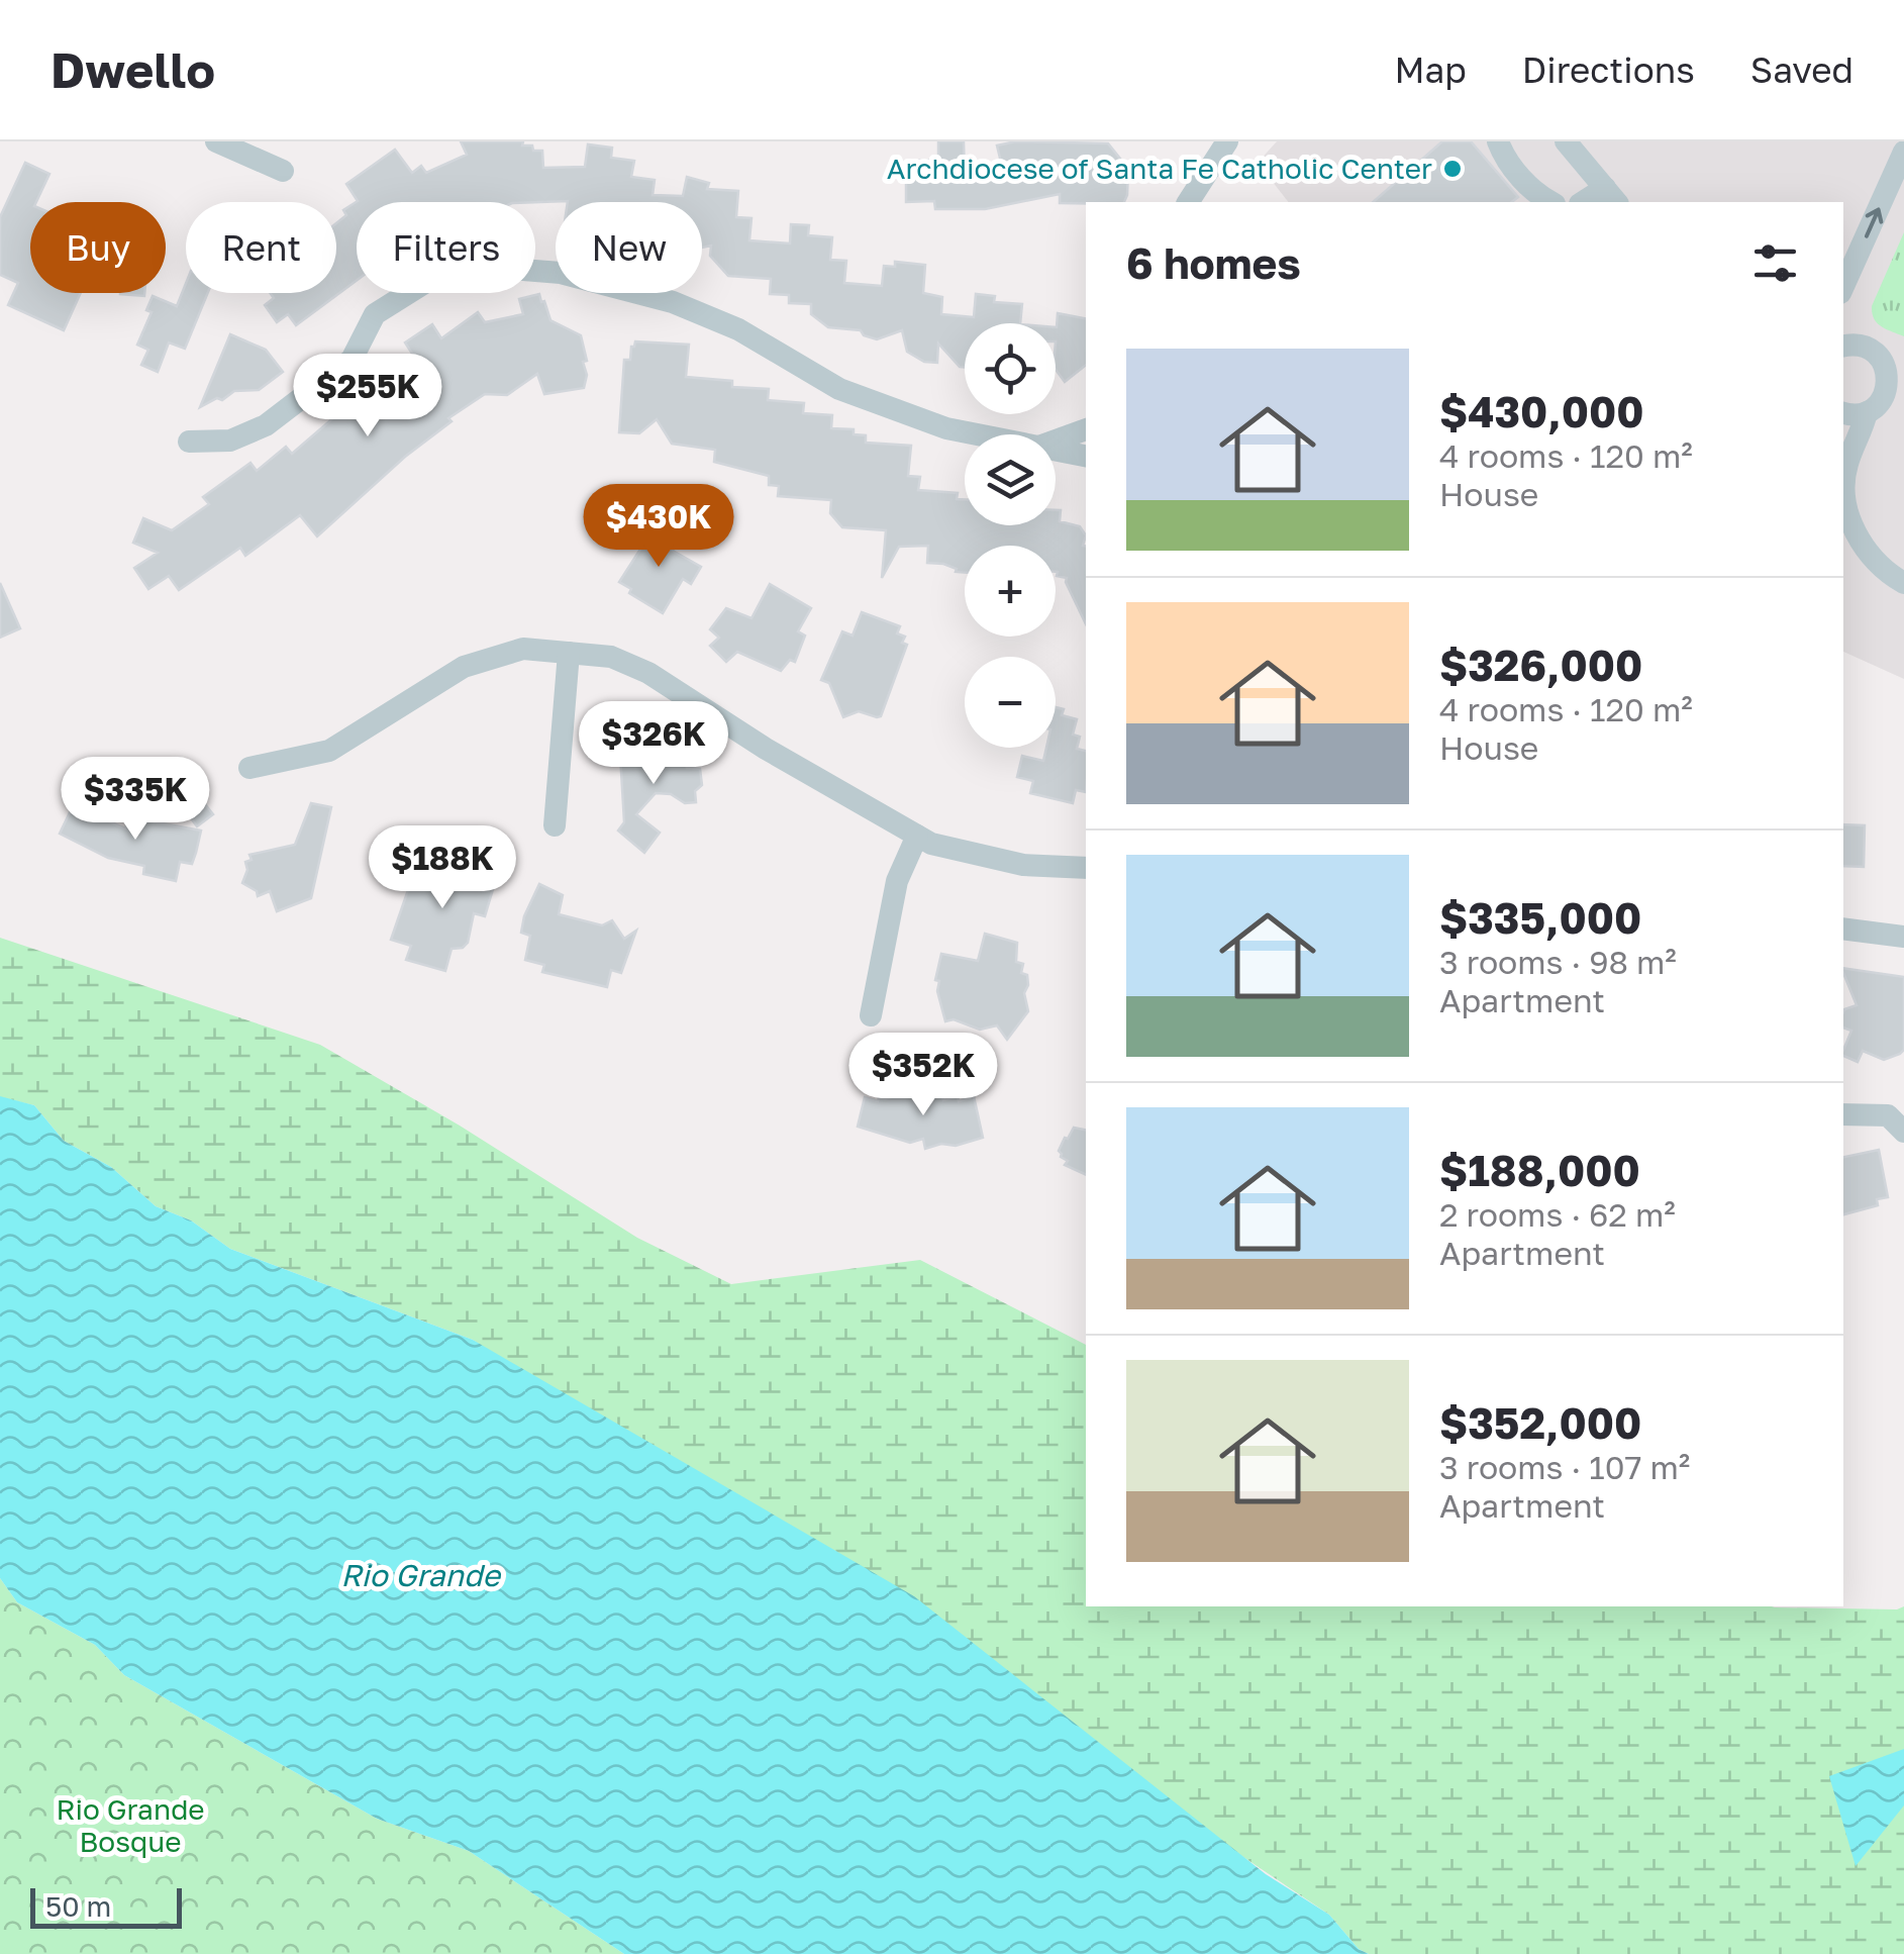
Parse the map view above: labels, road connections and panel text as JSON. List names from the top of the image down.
{
  "water": ["Rio Grande"],
  "parks": ["Rio Grande Bosque"],
  "places": ["Archdiocese of Santa Fe Catholic Center"],
  "scale_bar": "50 m",
  "page": {
    "header": "Dwello",
    "nav": ["Map", "Directions", "Saved"],
    "chip": [
      "Buy",
      "Rent",
      "Filters",
      "New"
    ],
    "heading": "6 homes",
    "map_buttons": ["+", "−"],
    "list": [
      {
        "name": "$430,000",
        "note": "4 rooms · 120 m² · House"
      },
      {
        "name": "$326,000",
        "note": "4 rooms · 120 m² · House"
      },
      {
        "name": "$335,000",
        "note": "3 rooms · 98 m² · Apartment"
      },
      {
        "name": "$188,000",
        "note": "2 rooms · 62 m² · Apartment"
      },
      {
        "name": "$352,000",
        "note": "3 rooms · 107 m² · Apartment"
      }
    ],
    "price": [
      "$255K",
      "$430K",
      "$326K",
      "$335K",
      "$188K",
      "$352K"
    ],
    "scale": "50 m"
  }
}
